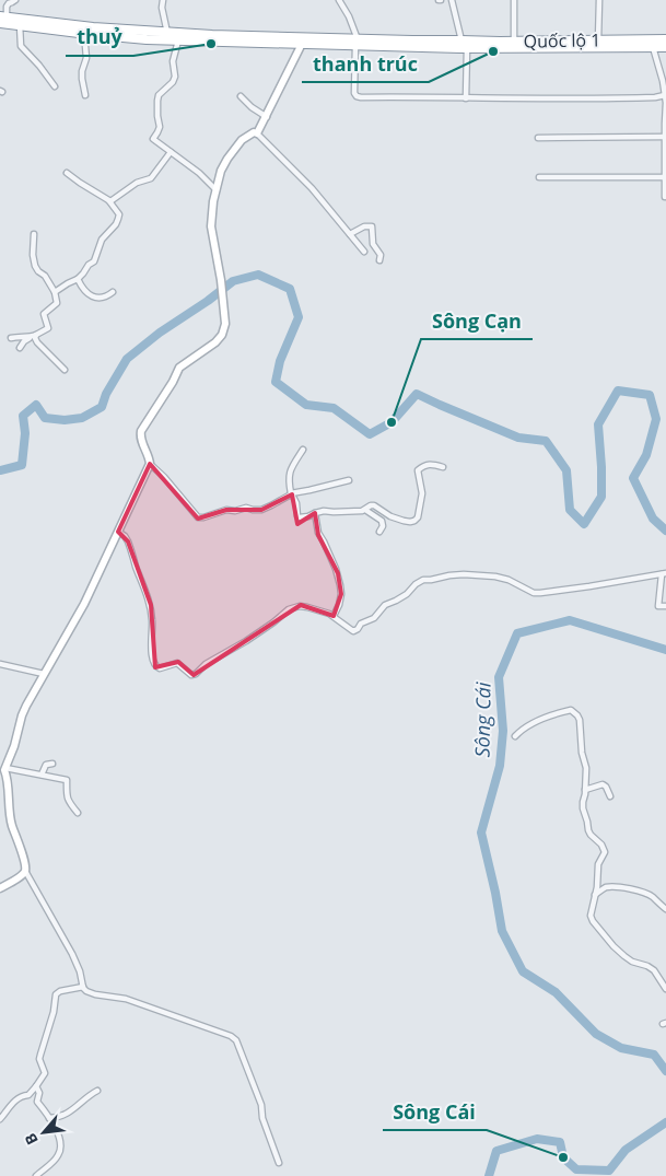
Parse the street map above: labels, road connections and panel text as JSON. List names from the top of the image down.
{
  "streets": {
    "highway": ["Quốc lộ 1"]
  },
  "water": ["Sông Cái"],
  "places": [
    "thuỷ",
    "thanh trúc",
    "Sông Cạn",
    "Sông Cái"
  ],
  "north": "bottom left"
}
